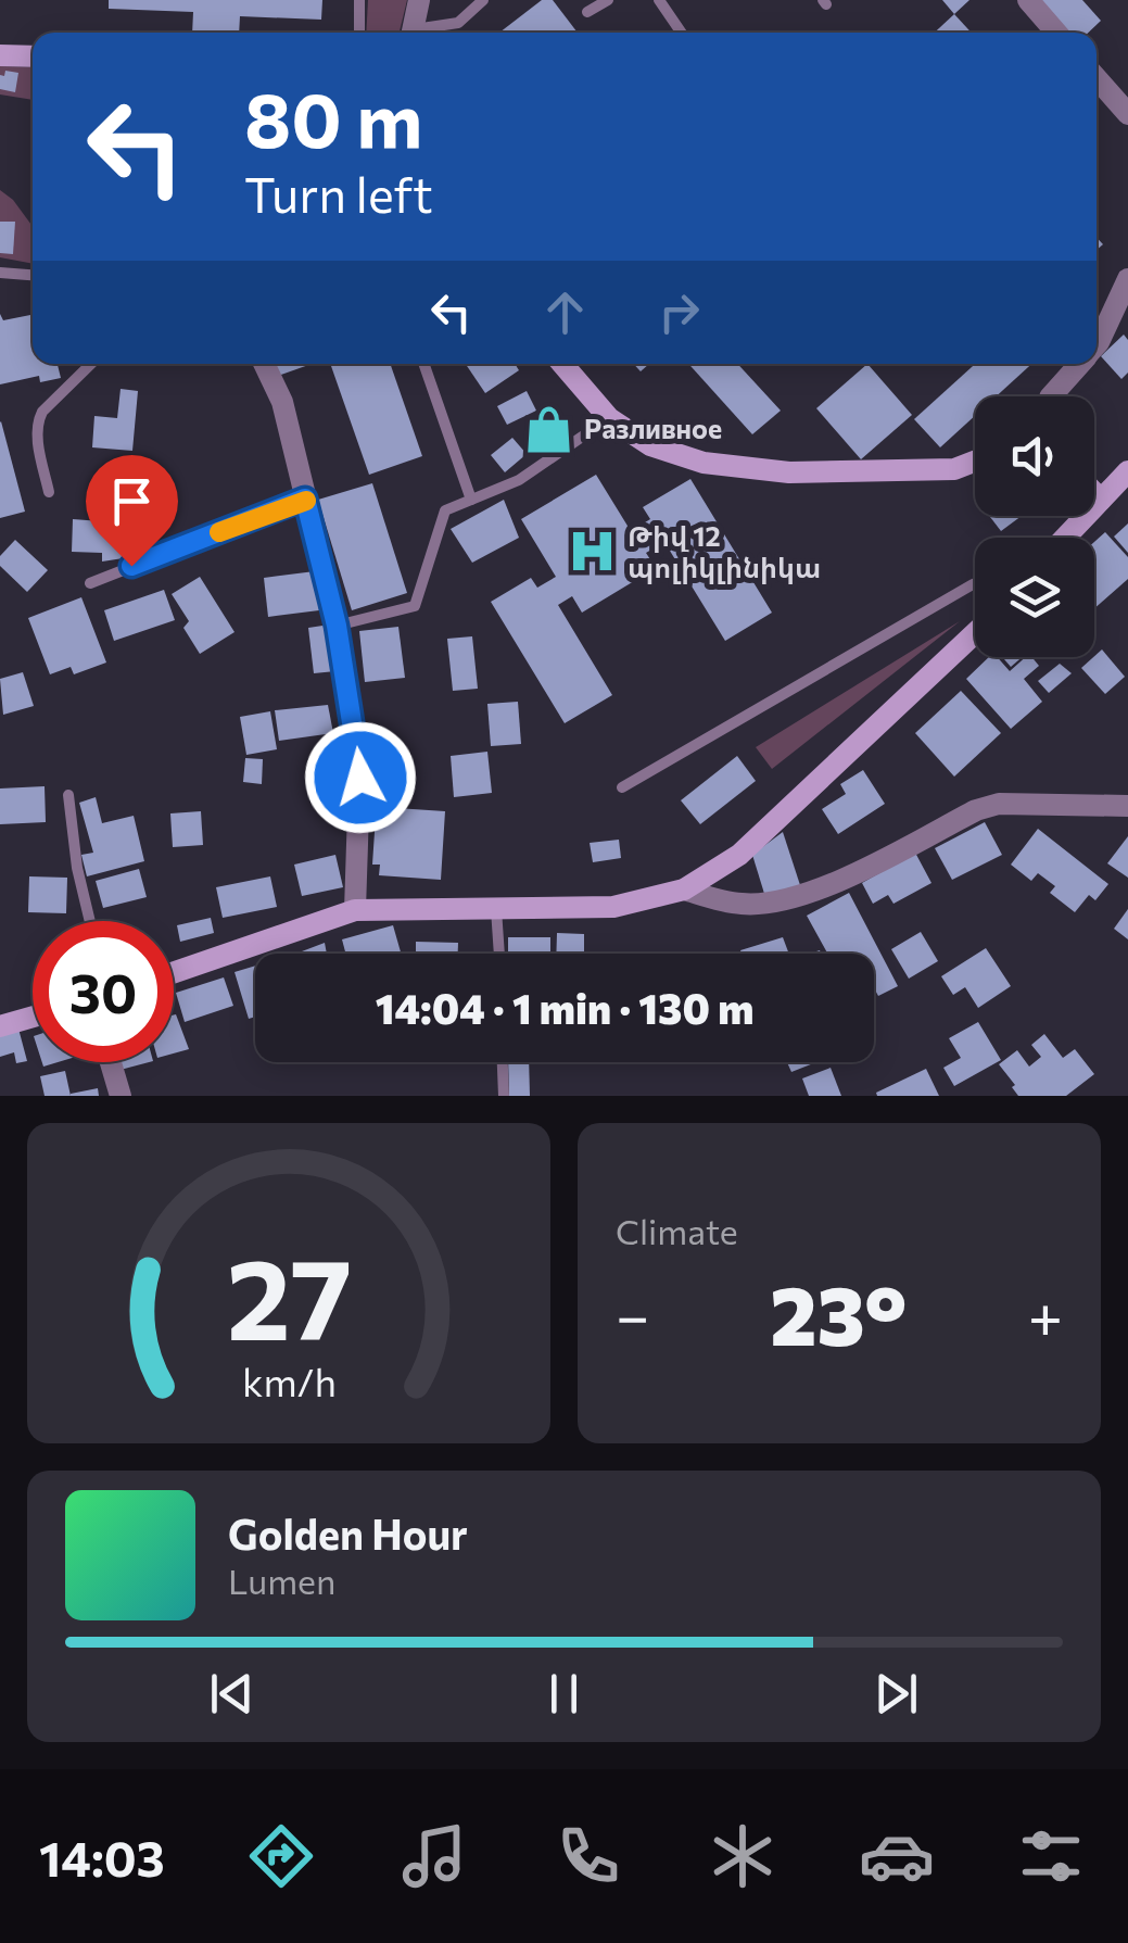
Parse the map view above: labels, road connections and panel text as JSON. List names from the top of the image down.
{
  "places": {
    "shop": ["Разливное"],
    "hospital": ["Թիվ 12 պոլիկլինիկա"]
  },
  "page": {
    "turn": ["80 m", "Turn left"],
    "limit": "30",
    "trip": "14:04 · 1 min · 130 m",
    "tile": "Climate",
    "heat": ["−", "23°", "+"],
    "song": ["Golden Hour", "Lumen"],
    "tabs": "14:03",
    "gauge": ["27", "km/h"]
  }
}
